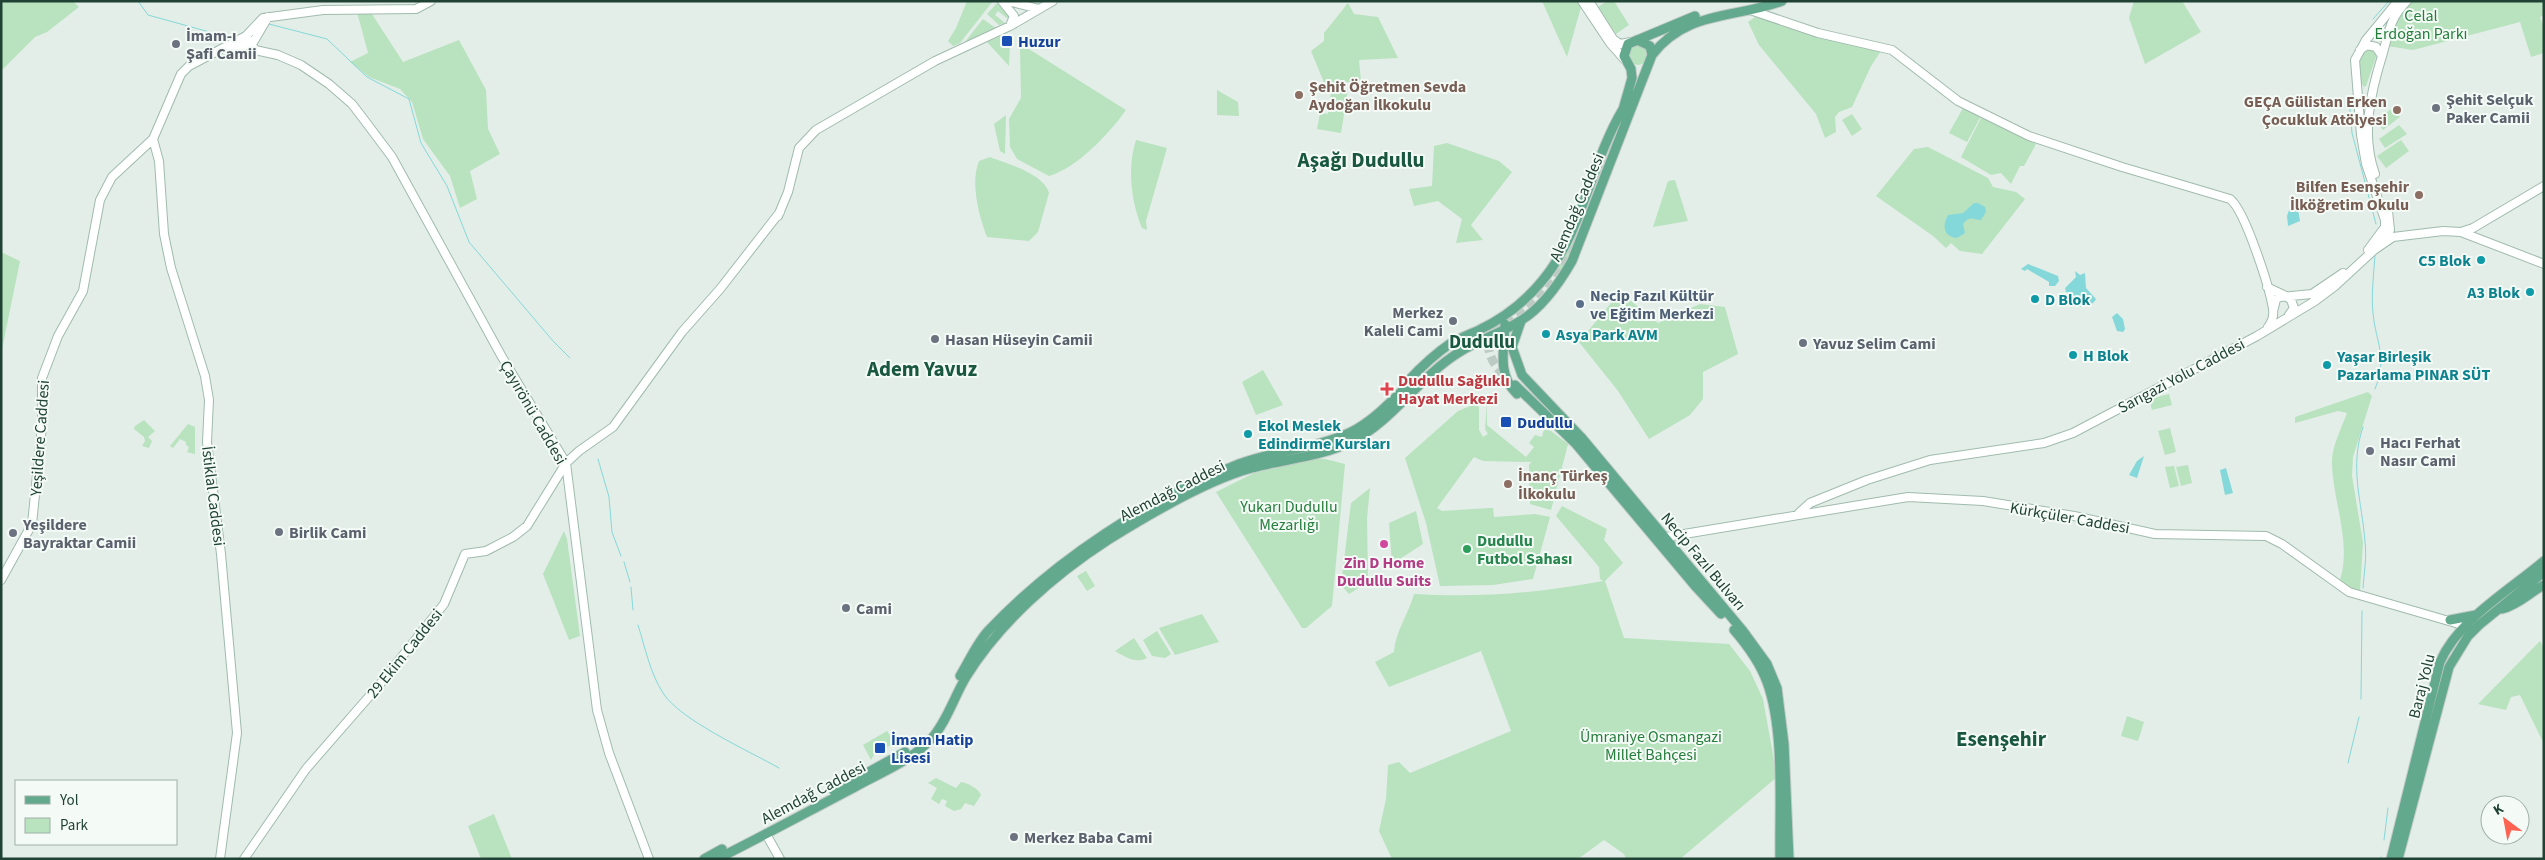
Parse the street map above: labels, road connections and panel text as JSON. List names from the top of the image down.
{
  "streets": {
    "main road": ["Alemdağ Caddesi", "Necip Fazıl Bulvarı", "Baraj Yolu"],
    "street": [
      "Sarıgazi Yolu Caddesi",
      "Çayırönü Caddesi",
      "Yeşildere Caddesi",
      "İstiklal Caddesi",
      "Kürkçüler Caddesi",
      "29 Ekim Caddesi"
    ]
  },
  "crossings": [
    ["Alemdağ Caddesi", "Necip Fazıl Bulvarı"],
    ["Sarıgazi Yolu Caddesi", "Kürkçüler Caddesi"],
    ["Çayırönü Caddesi", "29 Ekim Caddesi"],
    ["Yeşildere Caddesi", "İstiklal Caddesi"],
    ["Kürkçüler Caddesi", "Necip Fazıl Bulvarı"],
    ["Kürkçüler Caddesi", "Baraj Yolu"]
  ],
  "districts": [
    "Aşağı Dudullu",
    "Dudullu",
    "Adem Yavuz",
    "Esenşehir"
  ],
  "parks": ["Celal Erdoğan Parkı", "Yukarı Dudullu Mezarlığı", "Ümraniye Osmangazi Millet Bahçesi"],
  "places": {
    "transit": ["Huzur", "Dudullu", "İmam Hatip Lisesi"],
    "other": [
      "İmam-ı Şafi Camii",
      "Şehit Öğretmen Sevda Aydoğan İlkokulu",
      "Şehit Selçuk Paker Camii",
      "GEÇA Gülistan Erken Çocukluk Atölyesi",
      "Bilfen Esenşehir İlköğretim Okulu",
      "C5 Blok",
      "A3 Blok",
      "D Blok",
      "Necip Fazıl Kültür ve Eğitim Merkezi",
      "Merkez Kaleli Cami",
      "Asya Park AVM",
      "Hasan Hüseyin Camii",
      "Yavuz Selim Cami",
      "H Blok",
      "Yaşar Birleşik Pazarlama PINAR SÜT",
      "Ekol Meslek Edindirme Kursları",
      "Hacı Ferhat Nasır Cami",
      "İnanç Türkeş İlkokulu",
      "Birlik Cami",
      "Yeşildere Bayraktar Camii",
      "Zin D Home Dudullu Suits",
      "Dudullu Futbol Sahası",
      "Cami",
      "Merkez Baba Cami"
    ],
    "health": ["Dudullu Sağlıklı Hayat Merkezi"]
  },
  "legend": ["Yol", "Park"],
  "north": "top left"
}
